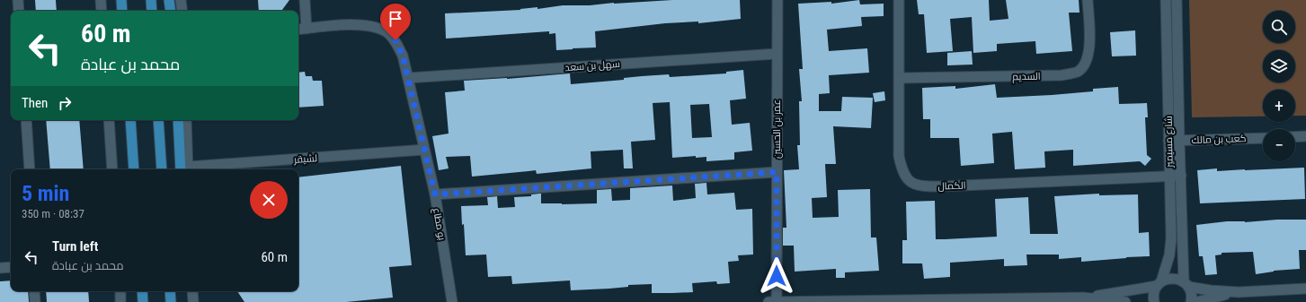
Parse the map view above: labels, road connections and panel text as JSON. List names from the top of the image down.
{
  "streets": {
    "street": [
      "سهل بن سعد",
      "السديم",
      "عمر بن الحسين",
      "كعب بن مالك",
      "شارع مسيمير",
      "لشيقر",
      "الكمال",
      "بو مطاع"
    ]
  },
  "crossings": [
    ["سهل بن سعد", "عمر بن الحسين"],
    ["سهل بن سعد", "بو مطاع"],
    ["السديم", "الكمال"],
    ["كعب بن مالك", "شارع مسيمير"],
    ["شارع مسيمير", "الكمال"],
    ["لشيقر", "بو مطاع"]
  ],
  "page": {
    "map_buttons": ["+", "−"],
    "turn": ["60 m", "محمد بن عبادة"],
    "then": "Then",
    "heading": ["5 min", "350 m · 08:37"],
    "list": [
      {
        "name": "Turn left",
        "note": "محمد بن عبادة",
        "value": "60 m"
      }
    ]
  }
}
